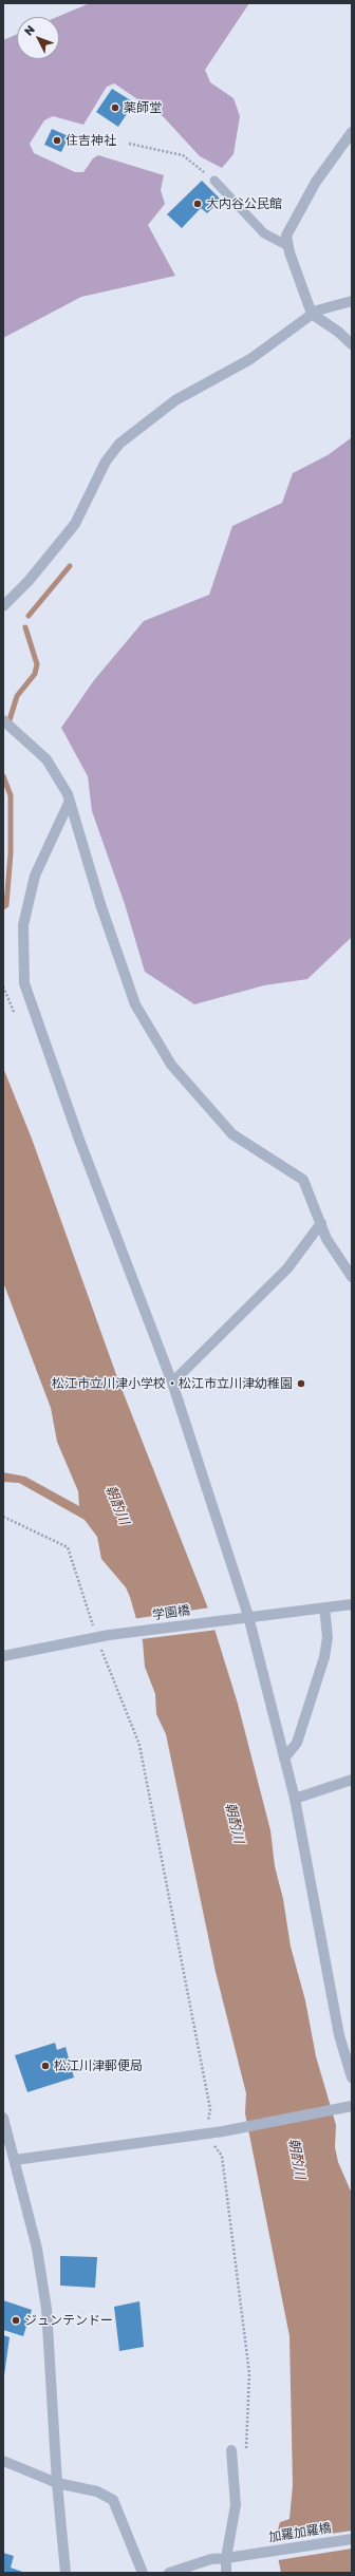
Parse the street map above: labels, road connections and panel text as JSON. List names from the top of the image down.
{
  "streets": {
    "street": ["学園橋", "加羅加羅橋"]
  },
  "water": ["朝酌川"],
  "places": [
    "薬師堂",
    "住吉神社",
    "大内谷公民館",
    "松江市立川津小学校・松江市立川津幼稚園",
    "松江川津郵便局",
    "ジュンテンドー"
  ],
  "north": "top left"
}
